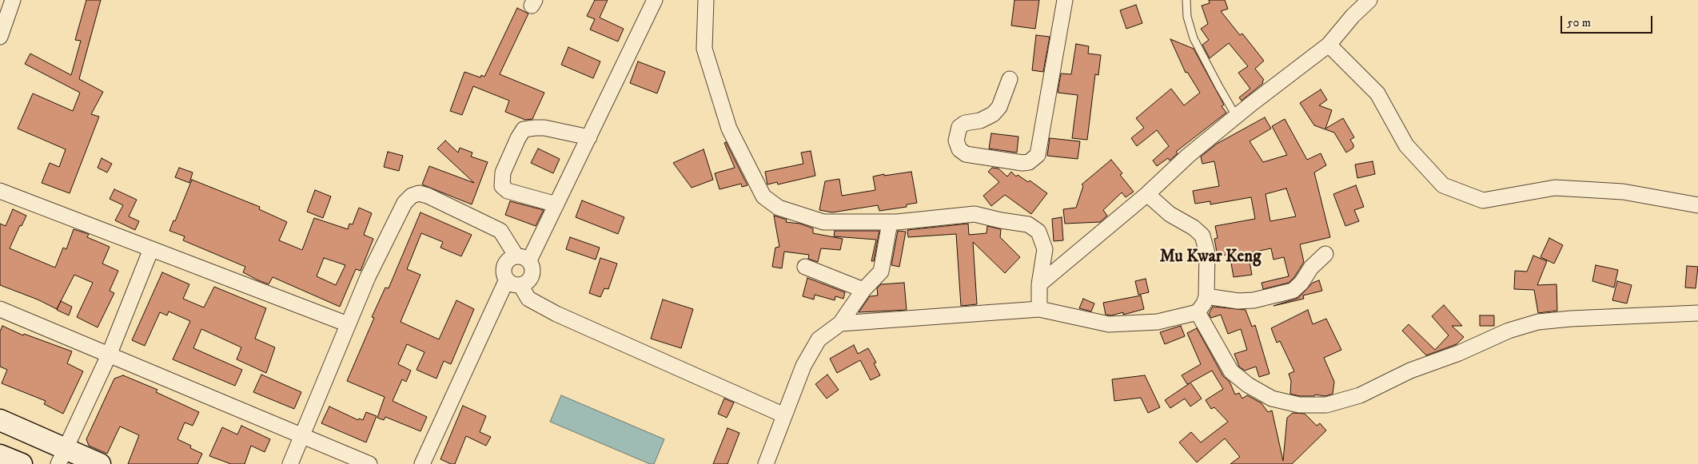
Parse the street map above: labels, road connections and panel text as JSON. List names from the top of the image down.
{
  "districts": ["Mu Kwar Keng"],
  "scale_bar": "50 m"
}
